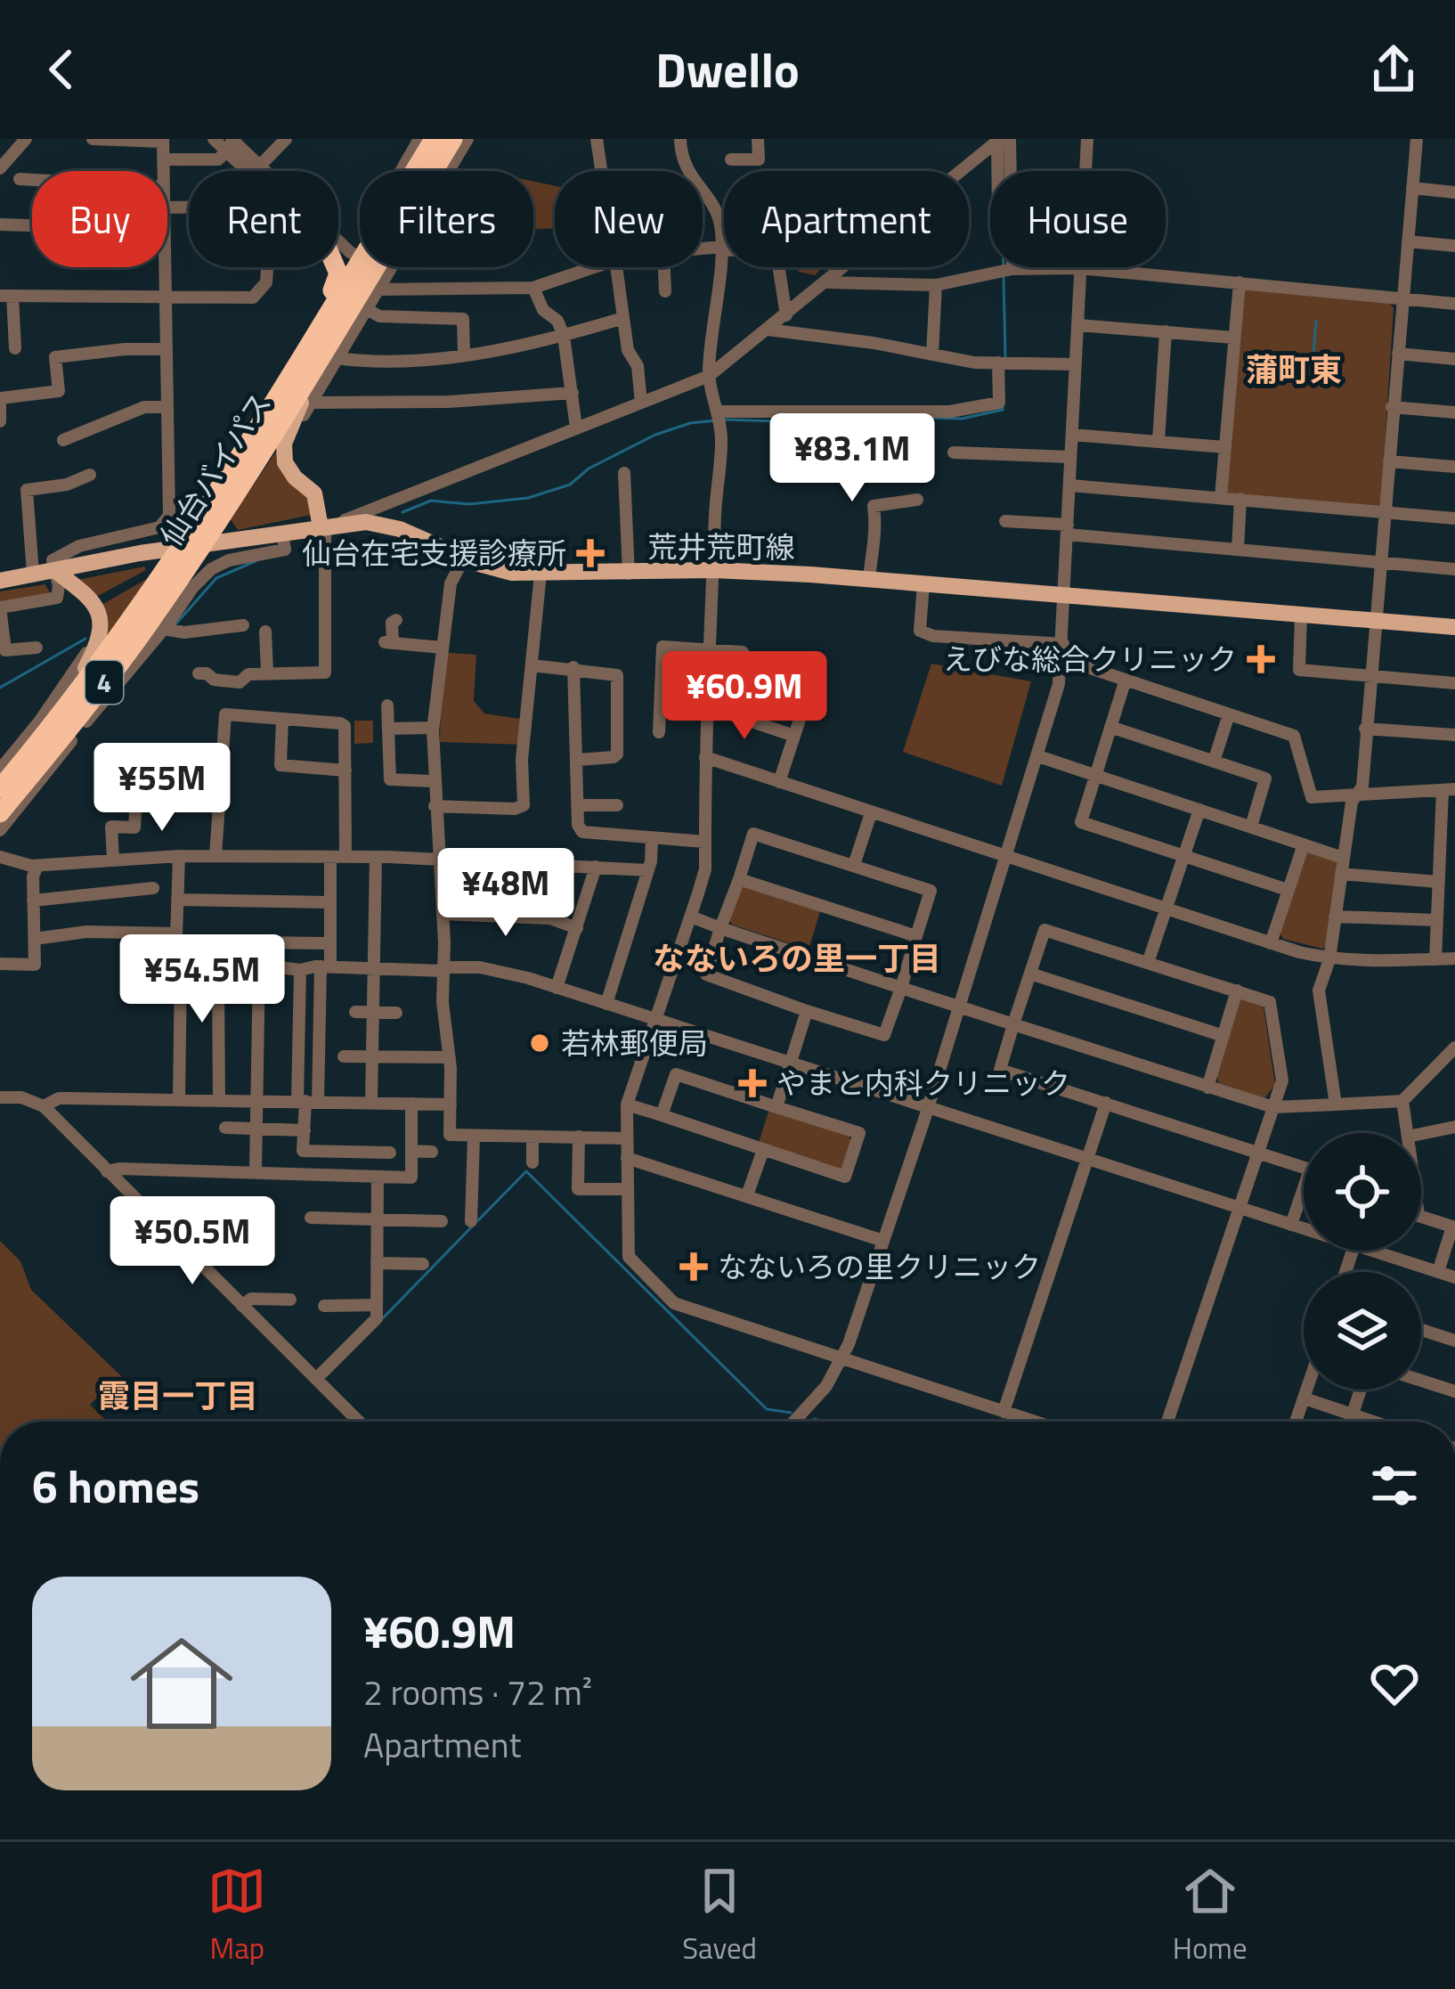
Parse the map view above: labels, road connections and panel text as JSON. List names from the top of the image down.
{
  "streets": {
    "highway": ["仙台バイパス", "4"],
    "main road": ["荒井荒町線"]
  },
  "crossings": [
    ["仙台バイパス", "荒井荒町線"]
  ],
  "districts": ["蒲町東", "なないろの里一丁目", "霞目一丁目"],
  "places": {
    "health": [
      "仙台在宅支援診療所",
      "えびな総合クリニック",
      "やまと内科クリニック",
      "なないろの里クリニック"
    ],
    "other": ["若林郵便局"]
  },
  "page": {
    "header": "Dwello",
    "chip": [
      "Buy",
      "Rent",
      "Filters",
      "New",
      "Apartment",
      "House"
    ],
    "price": [
      "¥83.1M",
      "¥60.9M",
      "¥55M",
      "¥48M",
      "¥54.5M",
      "¥50.5M"
    ],
    "heading": "6 homes",
    "list": [
      {
        "name": "¥60.9M",
        "note": "2 rooms · 72 m² · Apartment"
      }
    ],
    "tabs": ["Map", "Saved", "Home"]
  }
}
